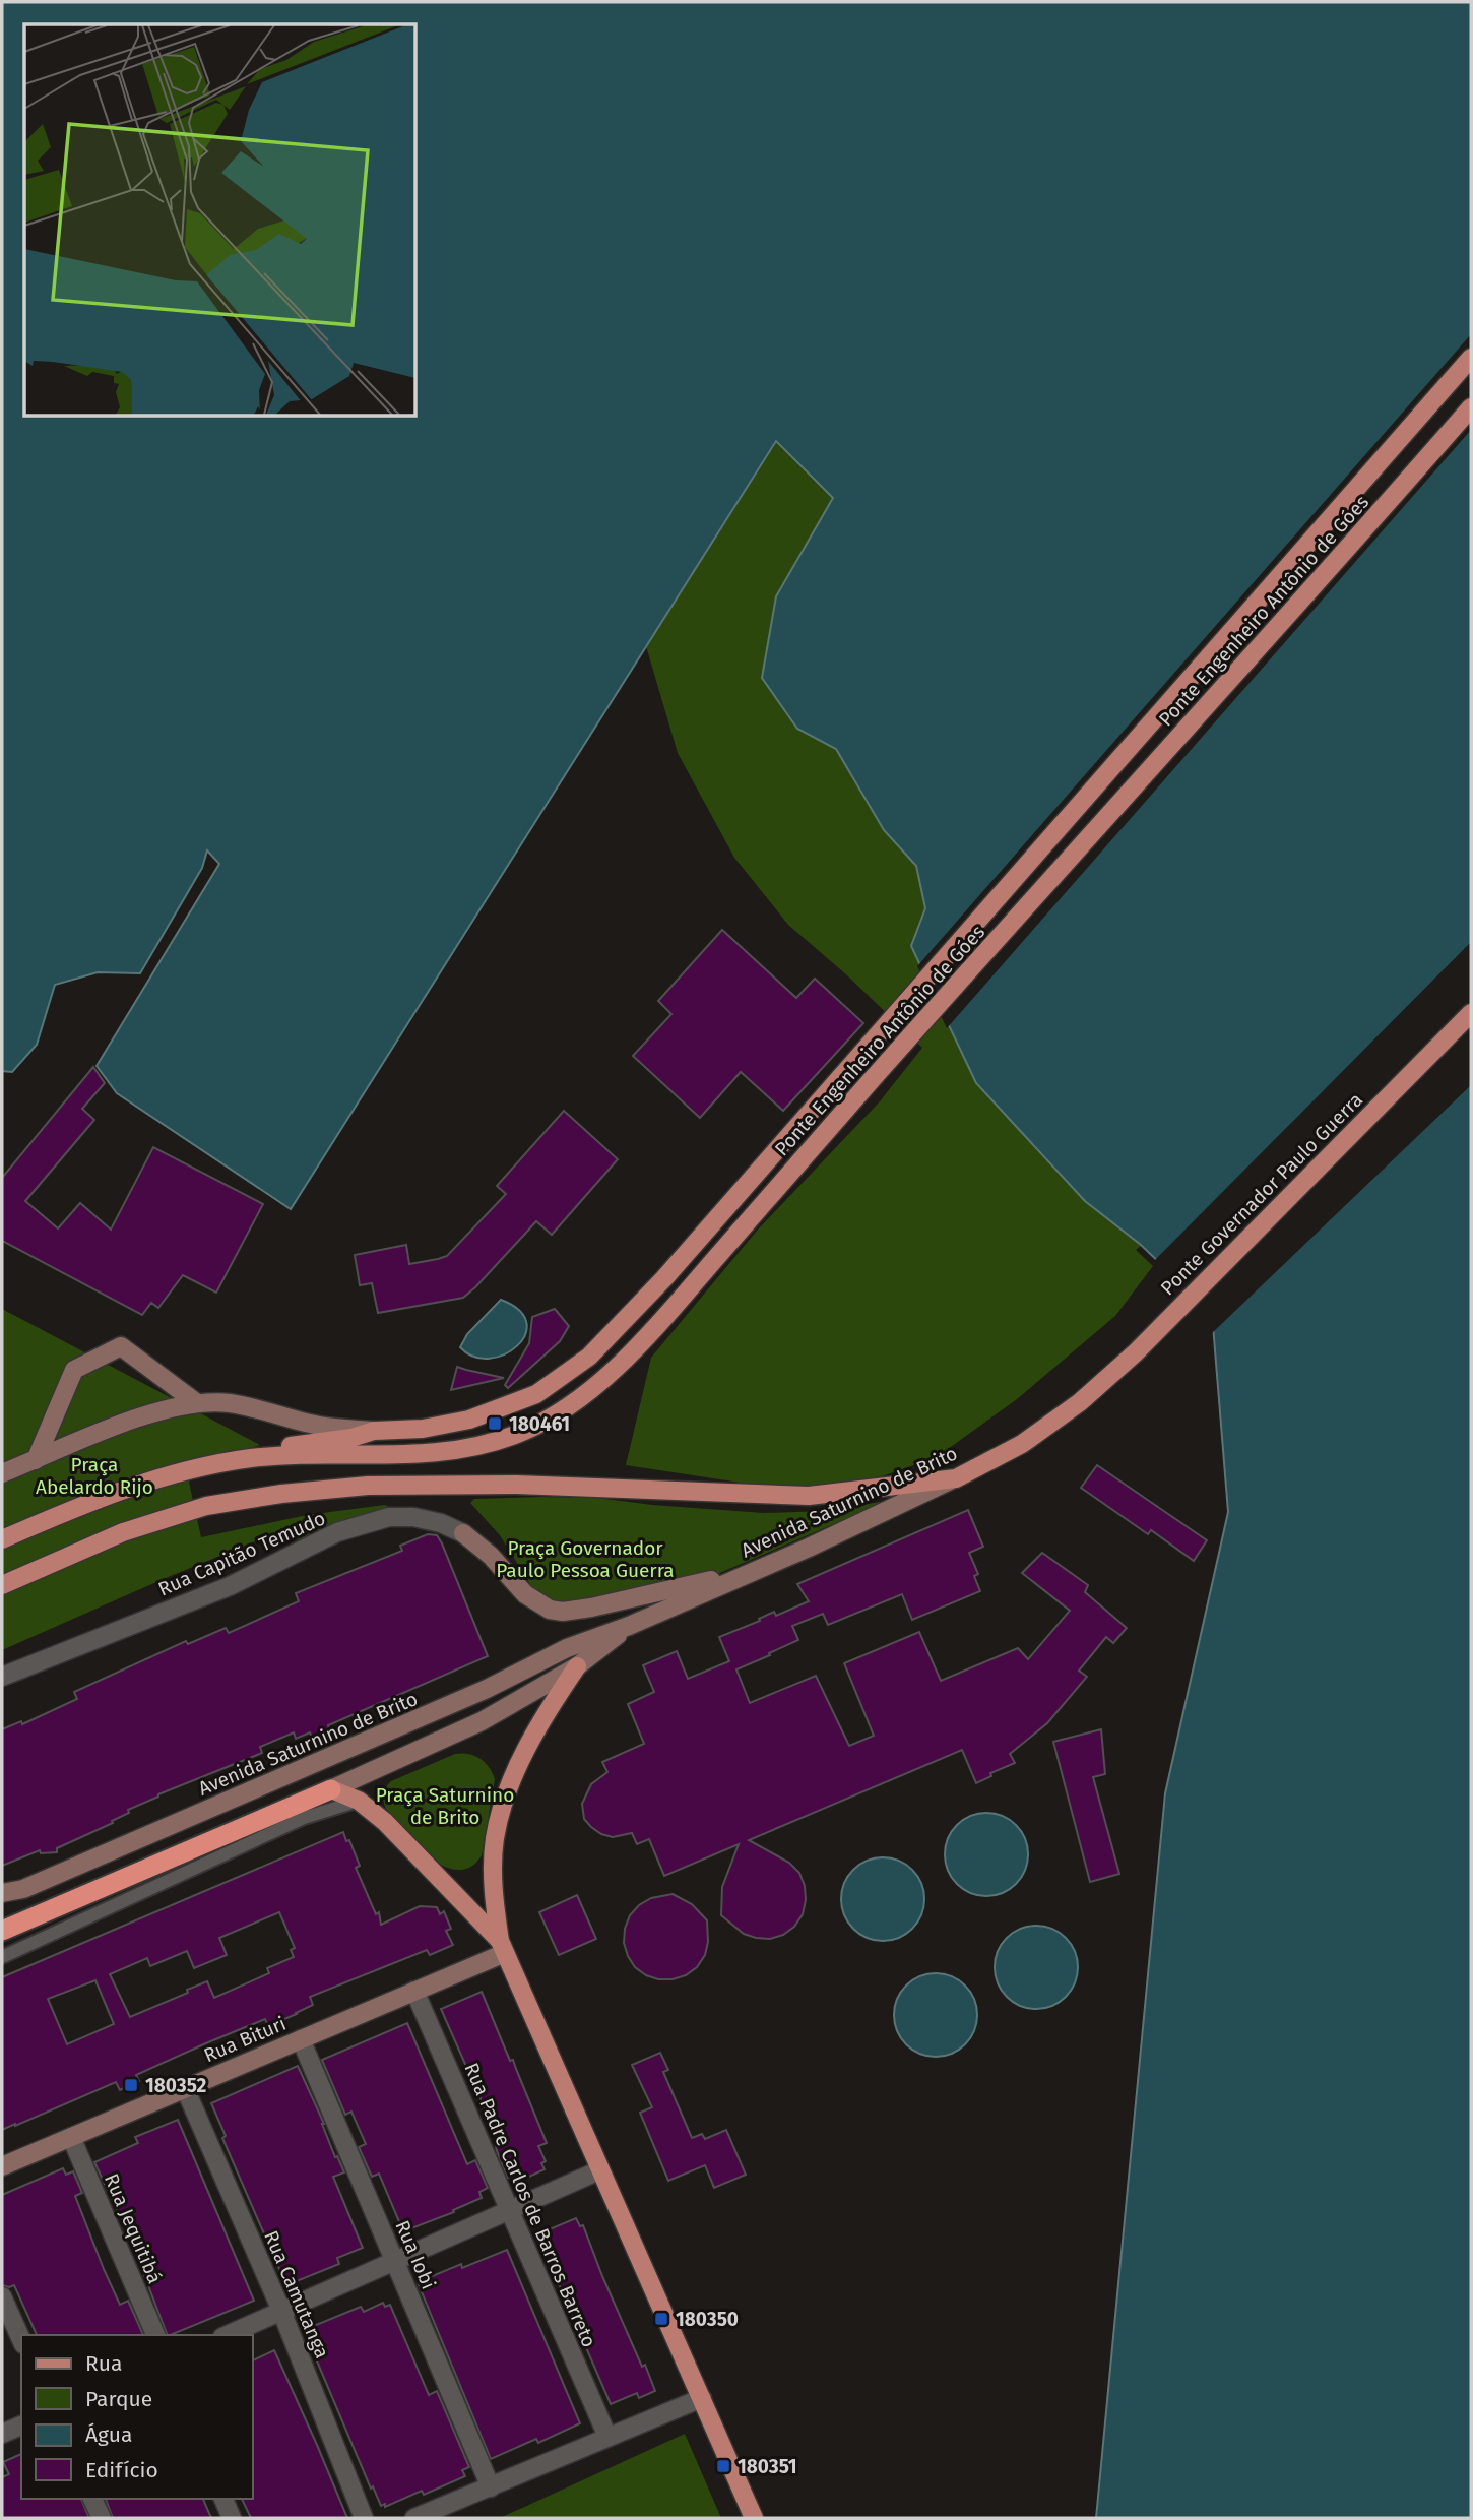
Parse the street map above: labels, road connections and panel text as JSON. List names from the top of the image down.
{
  "streets": {
    "main road": [
      "Ponte Engenheiro Antônio de Góes",
      "Ponte Governador Paulo Guerra",
      "Avenida Saturnino de Brito",
      "Rua Bituri"
    ],
    "street": [
      "Rua Capitão Temudo",
      "Rua Padre Carlos de Barros Barreto",
      "Rua Jequitibá",
      "Rua Iobi",
      "Rua Camutanga"
    ]
  },
  "crossings": [
    ["Ponte Governador Paulo Guerra", "Avenida Saturnino de Brito"],
    ["Rua Bituri", "Rua Padre Carlos de Barros Barreto"],
    ["Rua Bituri", "Rua Jequitibá"],
    ["Rua Bituri", "Rua Iobi"],
    ["Rua Bituri", "Rua Camutanga"]
  ],
  "parks": ["Praça Abelardo Rijo", "Praça Governador Paulo Pessoa Guerra", "Praça Saturnino de Brito"],
  "places": {
    "transit": [
      "180461",
      "180352",
      "180350",
      "180351"
    ]
  },
  "legend": [
    "Rua",
    "Parque",
    "Água",
    "Edifício"
  ]
}
